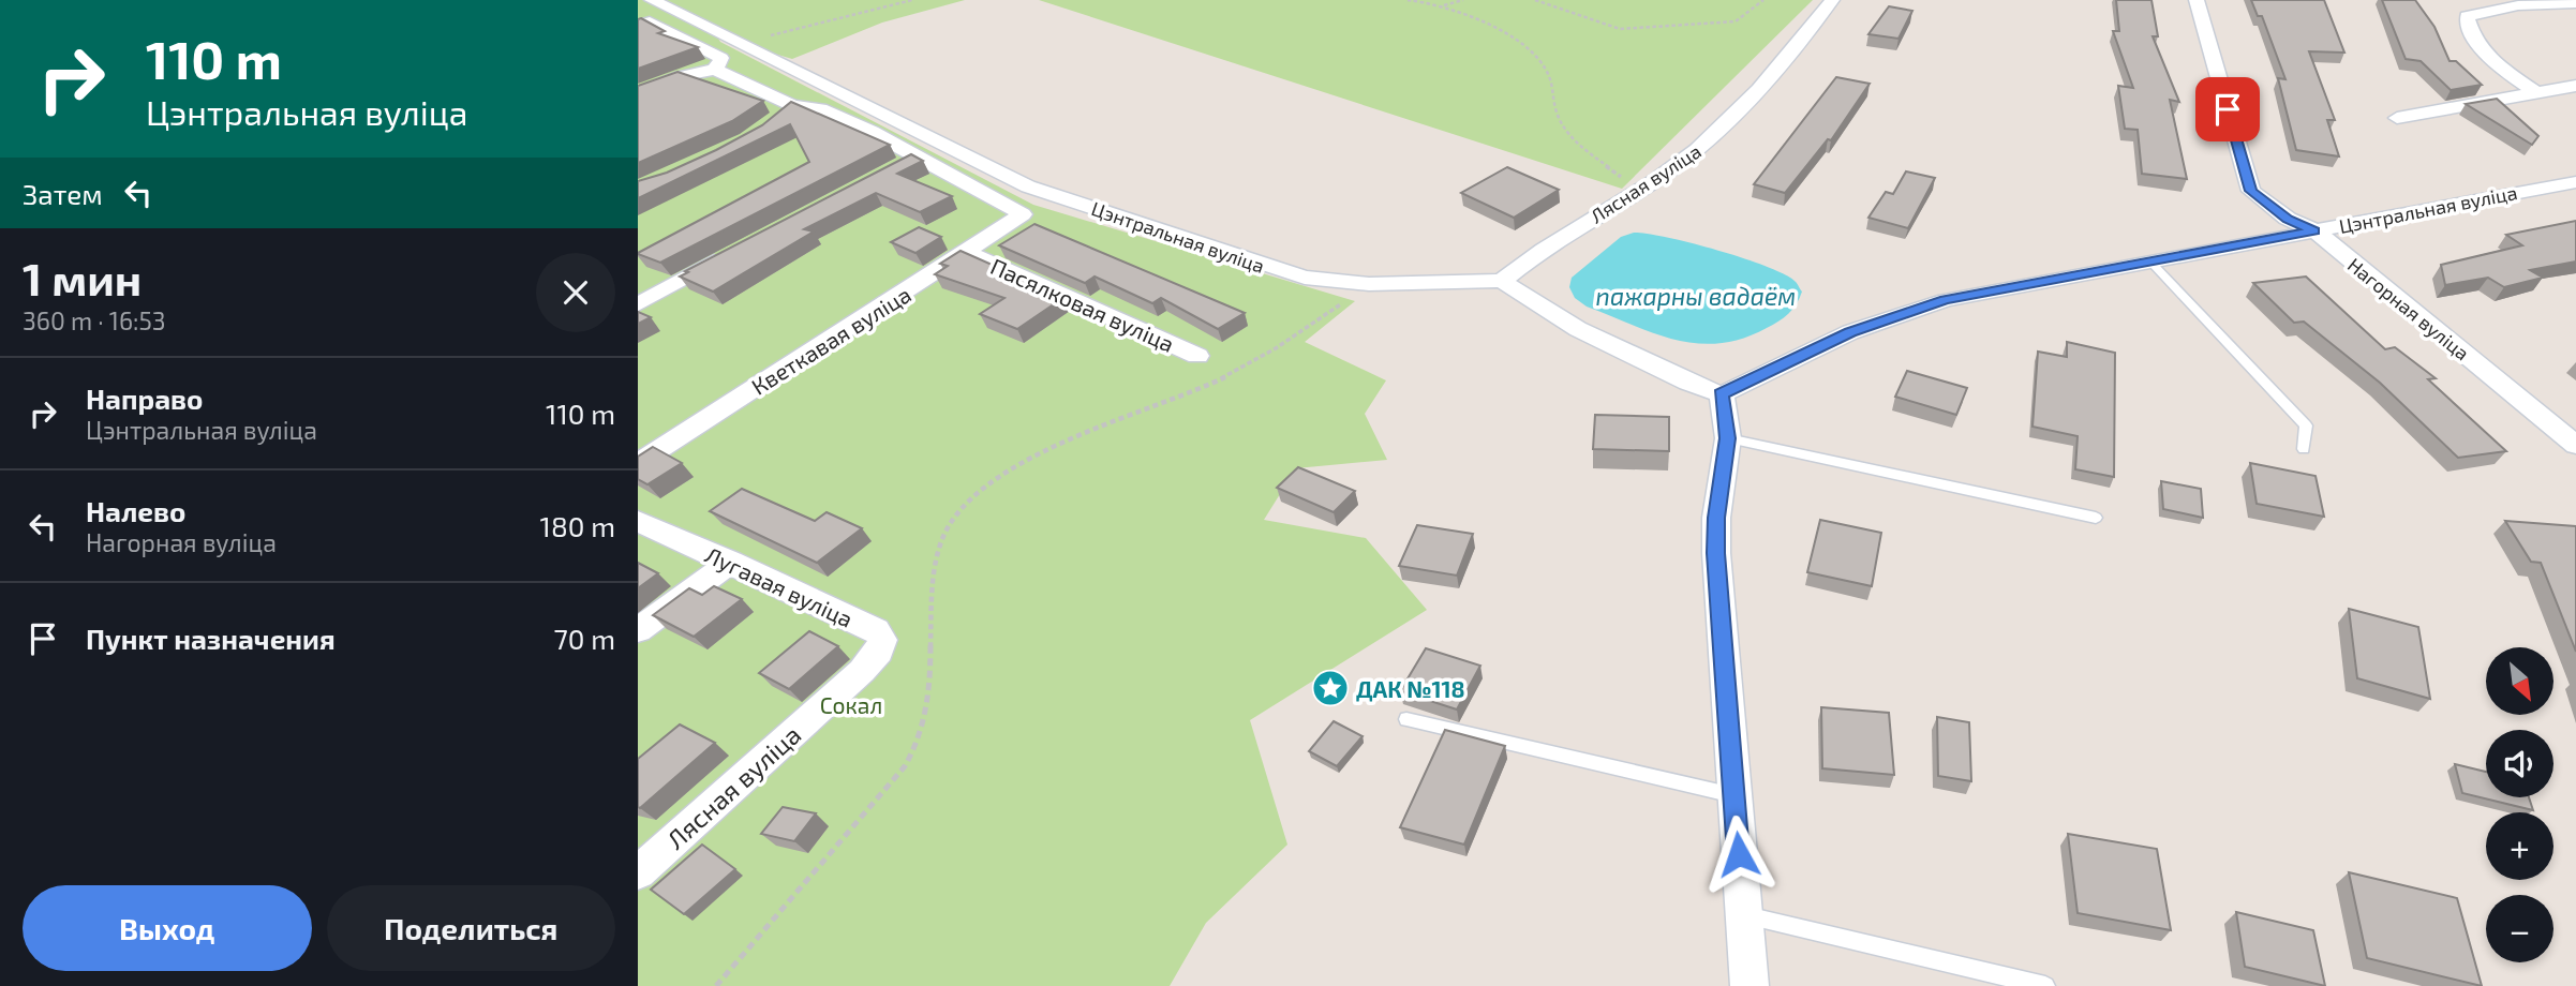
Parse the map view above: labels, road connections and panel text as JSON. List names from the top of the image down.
{
  "streets": {
    "street": [
      "Лясная вуліца",
      "Цэнтральная вуліца",
      "Пасялковая вуліца",
      "Нагорная вуліца",
      "Кветкавая вуліца",
      "Лугавая вуліца"
    ]
  },
  "crossings": [
    ["Лясная вуліца", "Цэнтральная вуліца"],
    ["Лясная вуліца", "Лугавая вуліца"],
    ["Цэнтральная вуліца", "Нагорная вуліца"],
    ["Пасялковая вуліца", "Кветкавая вуліца"]
  ],
  "water": ["пажарны вадаём"],
  "parks": ["Сокал"],
  "places": {
    "place": ["ДАК №118"]
  },
  "north": "bottom right",
  "page": {
    "turn": ["110 m", "Цэнтральная вуліца"],
    "then": "Затем",
    "heading": ["1 мин", "360 m · 16:53"],
    "list": [
      {
        "name": "Направо",
        "note": "Цэнтральная вуліца",
        "value": "110 m"
      },
      {
        "name": "Налево",
        "note": "Нагорная вуліца",
        "value": "180 m"
      },
      {
        "name": "Пункт назначения",
        "value": "70 m"
      }
    ],
    "map_buttons": ["+", "−"],
    "buttons": ["Выход", "Поделиться"]
  }
}
